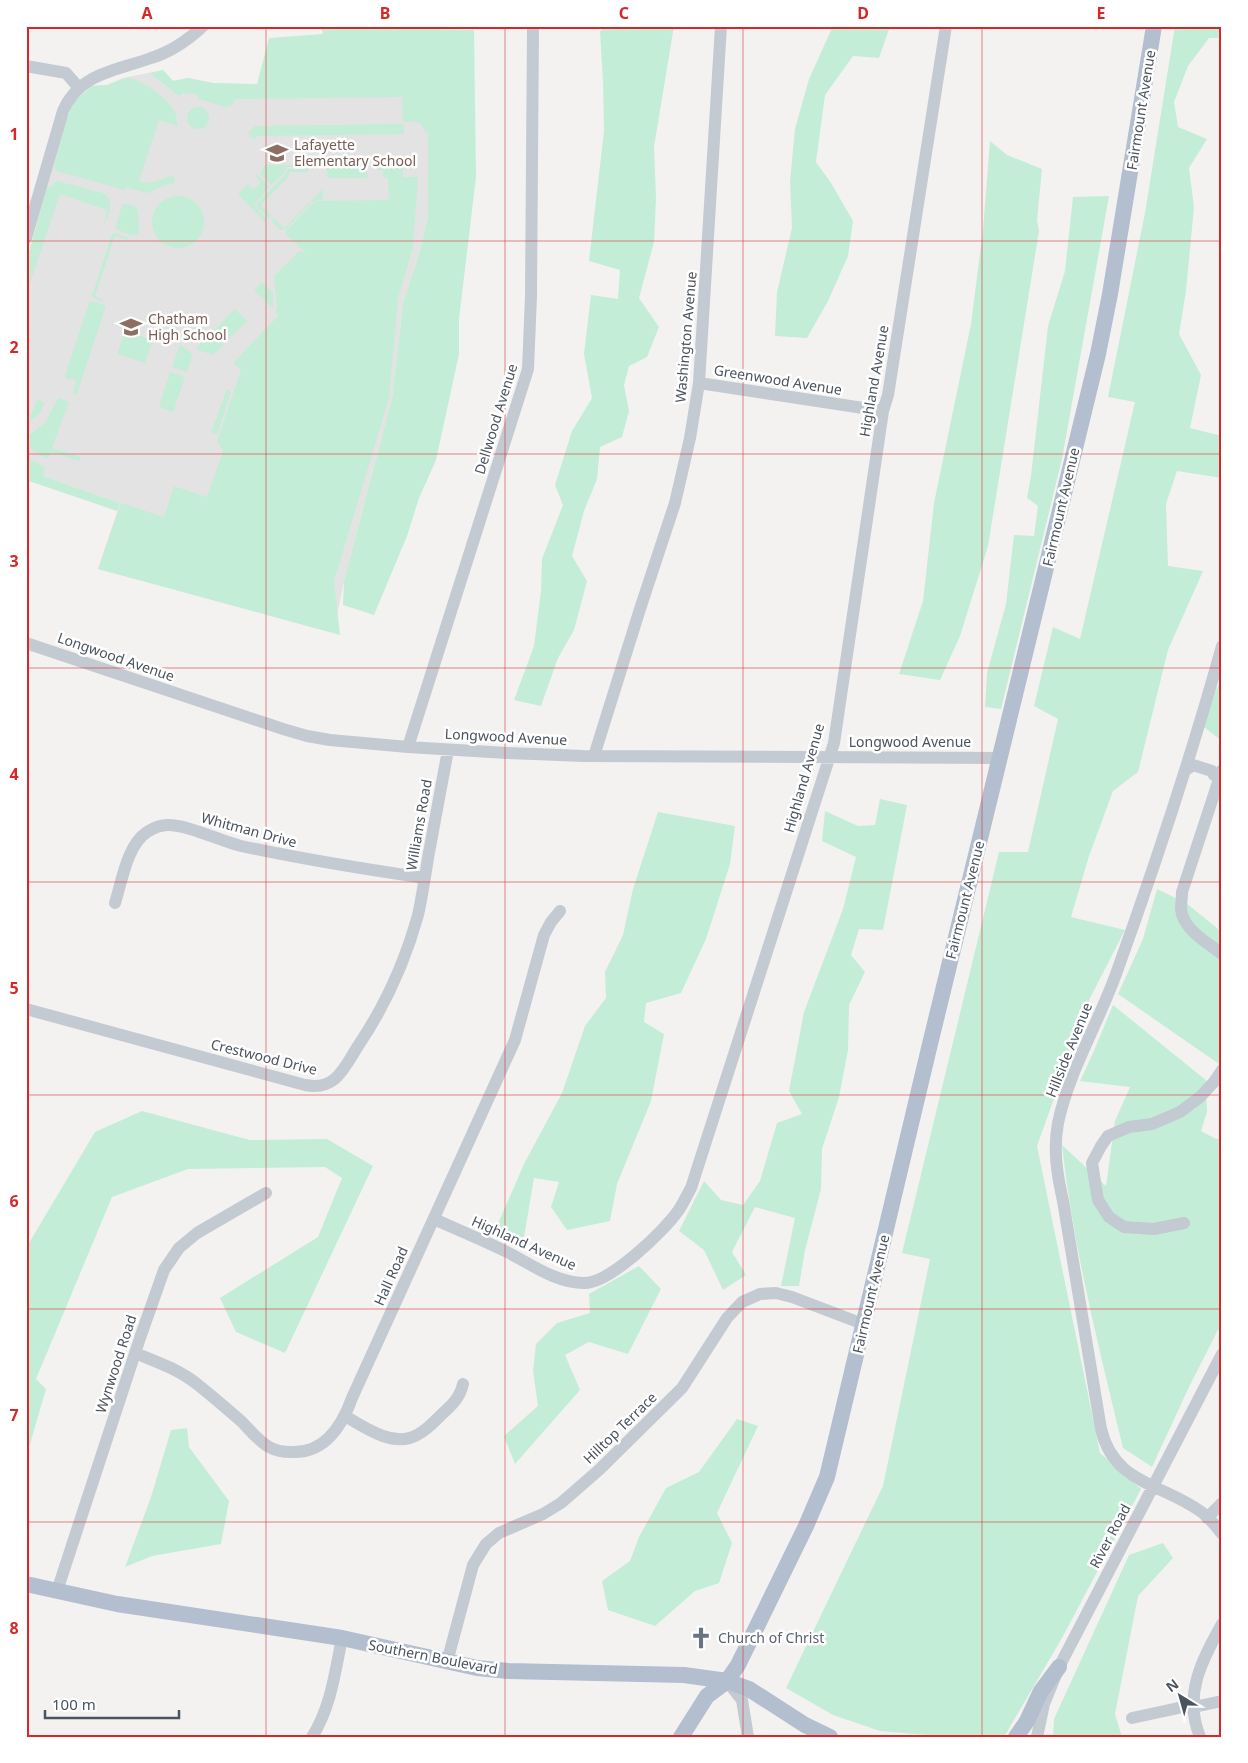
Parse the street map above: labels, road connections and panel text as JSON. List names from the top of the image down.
{
  "streets": {
    "main road": ["Fairmount Avenue", "Southern Boulevard"],
    "street": [
      "Washington Avenue",
      "Greenwood Avenue",
      "Highland Avenue",
      "Dellwood Avenue",
      "Longwood Avenue",
      "Williams Road",
      "Whitman Drive",
      "Hillside Avenue",
      "Crestwood Drive",
      "Hall Road",
      "Wynwood Road",
      "Hilltop Terrace",
      "River Road"
    ]
  },
  "crossings": [
    ["Fairmount Avenue", "Longwood Avenue"],
    ["Fairmount Avenue", "Hilltop Terrace"],
    ["Fairmount Avenue", "Southern Boulevard"],
    ["Washington Avenue", "Greenwood Avenue"],
    ["Washington Avenue", "Longwood Avenue"],
    ["Greenwood Avenue", "Highland Avenue"],
    ["Highland Avenue", "Longwood Avenue"],
    ["Highland Avenue", "Hall Road"],
    ["Dellwood Avenue", "Longwood Avenue"],
    ["Longwood Avenue", "Williams Road"],
    ["Williams Road", "Whitman Drive"],
    ["Williams Road", "Crestwood Drive"],
    ["Hillside Avenue", "River Road"],
    ["Hall Road", "Wynwood Road"],
    ["Wynwood Road", "Southern Boulevard"],
    ["Hilltop Terrace", "Southern Boulevard"]
  ],
  "places": {
    "school or university": ["Lafayette Elementary School", "Chatham High School"],
    "church": ["Church of Christ"]
  },
  "scale_bar": "100 m",
  "north": "top left",
  "grid": {
    "columns": [
      "A",
      "B",
      "C",
      "D",
      "E"
    ],
    "rows": [
      "1",
      "2",
      "3",
      "4",
      "5",
      "6",
      "7",
      "8"
    ]
  }
}
